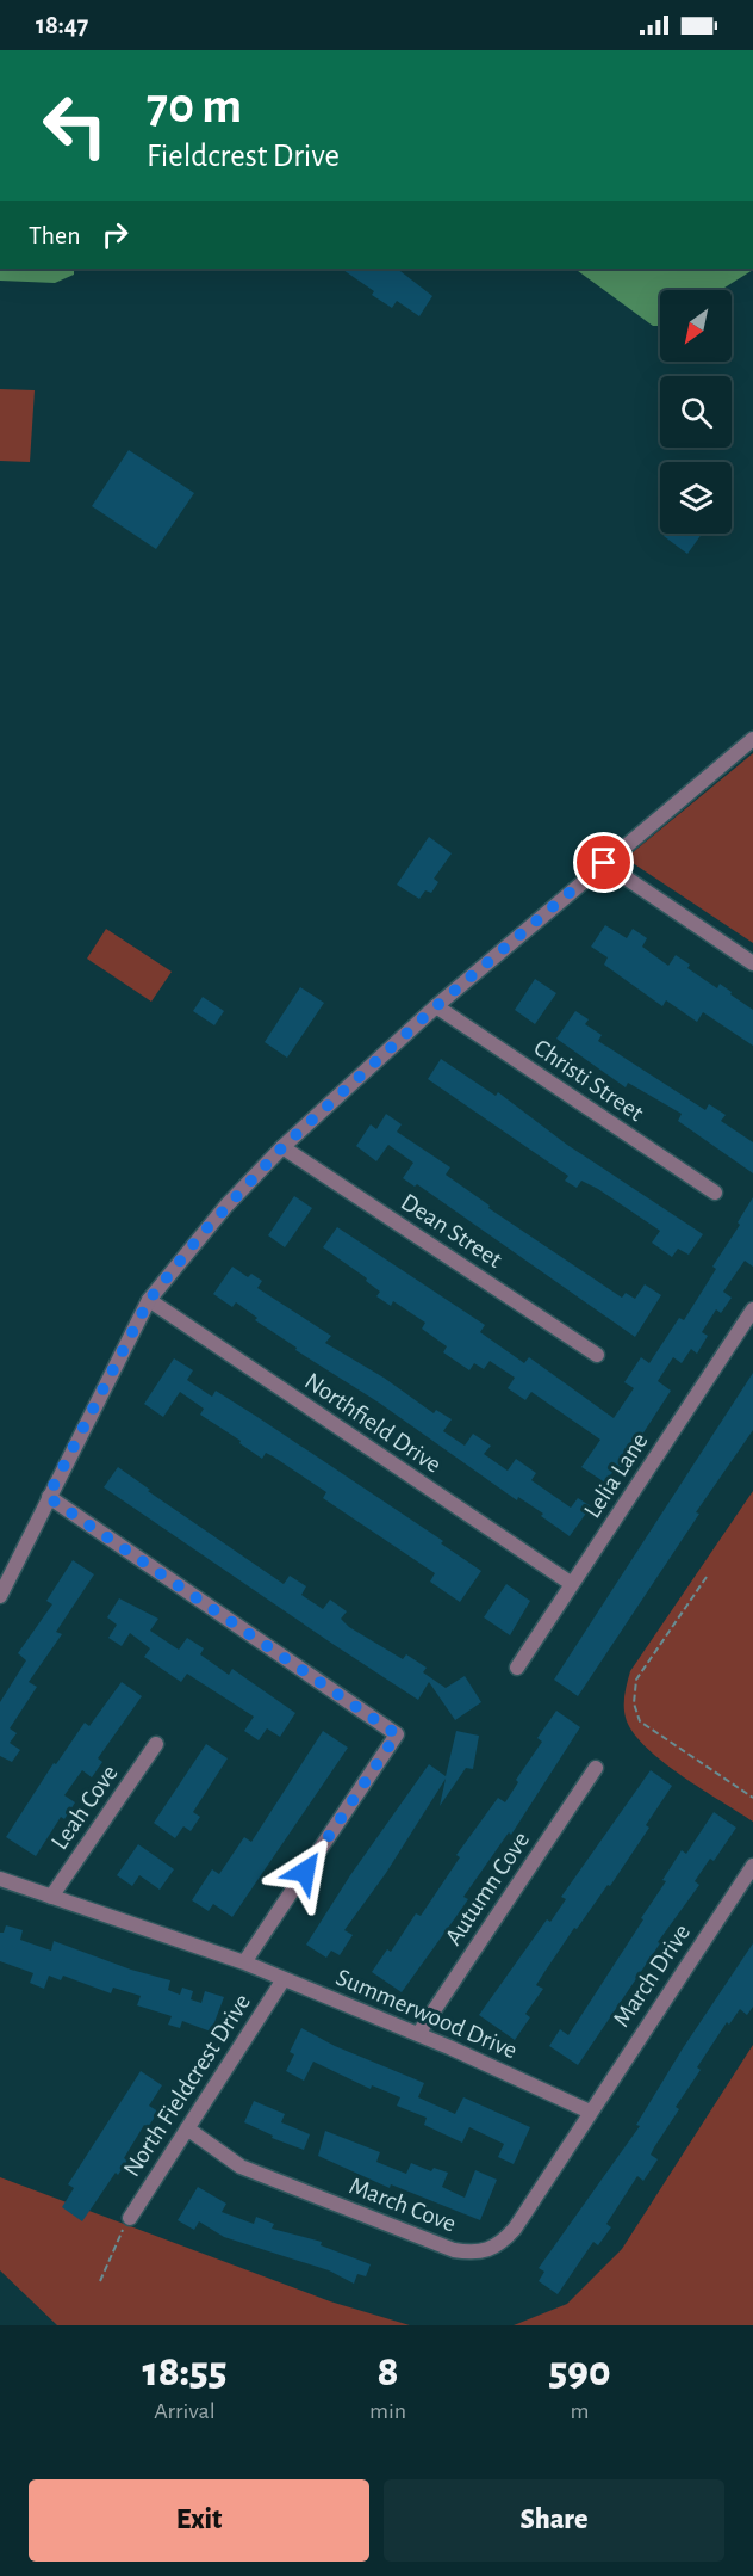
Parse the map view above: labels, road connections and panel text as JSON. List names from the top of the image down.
{
  "streets": {
    "street": [
      "Christi Street",
      "Dean Street",
      "Northfield Drive",
      "Lelia Lane",
      "Leah Cove",
      "Autumn Cove",
      "March Drive",
      "Summerwood Drive",
      "North Fieldcrest Drive",
      "March Cove"
    ]
  },
  "crossings": [
    ["Northfield Drive", "Lelia Lane"],
    ["Leah Cove", "North Fieldcrest Drive"],
    ["Autumn Cove", "Summerwood Drive"],
    ["March Drive", "Summerwood Drive"],
    ["March Drive", "March Cove"],
    ["Summerwood Drive", "North Fieldcrest Drive"],
    ["Summerwood Drive", "March Cove"],
    ["North Fieldcrest Drive", "March Cove"]
  ],
  "north": "bottom left",
  "page": {
    "status": "18:47",
    "turn": ["70 m", "Fieldcrest Drive"],
    "then": "Then",
    "eta": [
      "18:55",
      "Arrival",
      "8",
      "min",
      "590",
      "m"
    ],
    "buttons": ["Exit", "Share"]
  }
}
